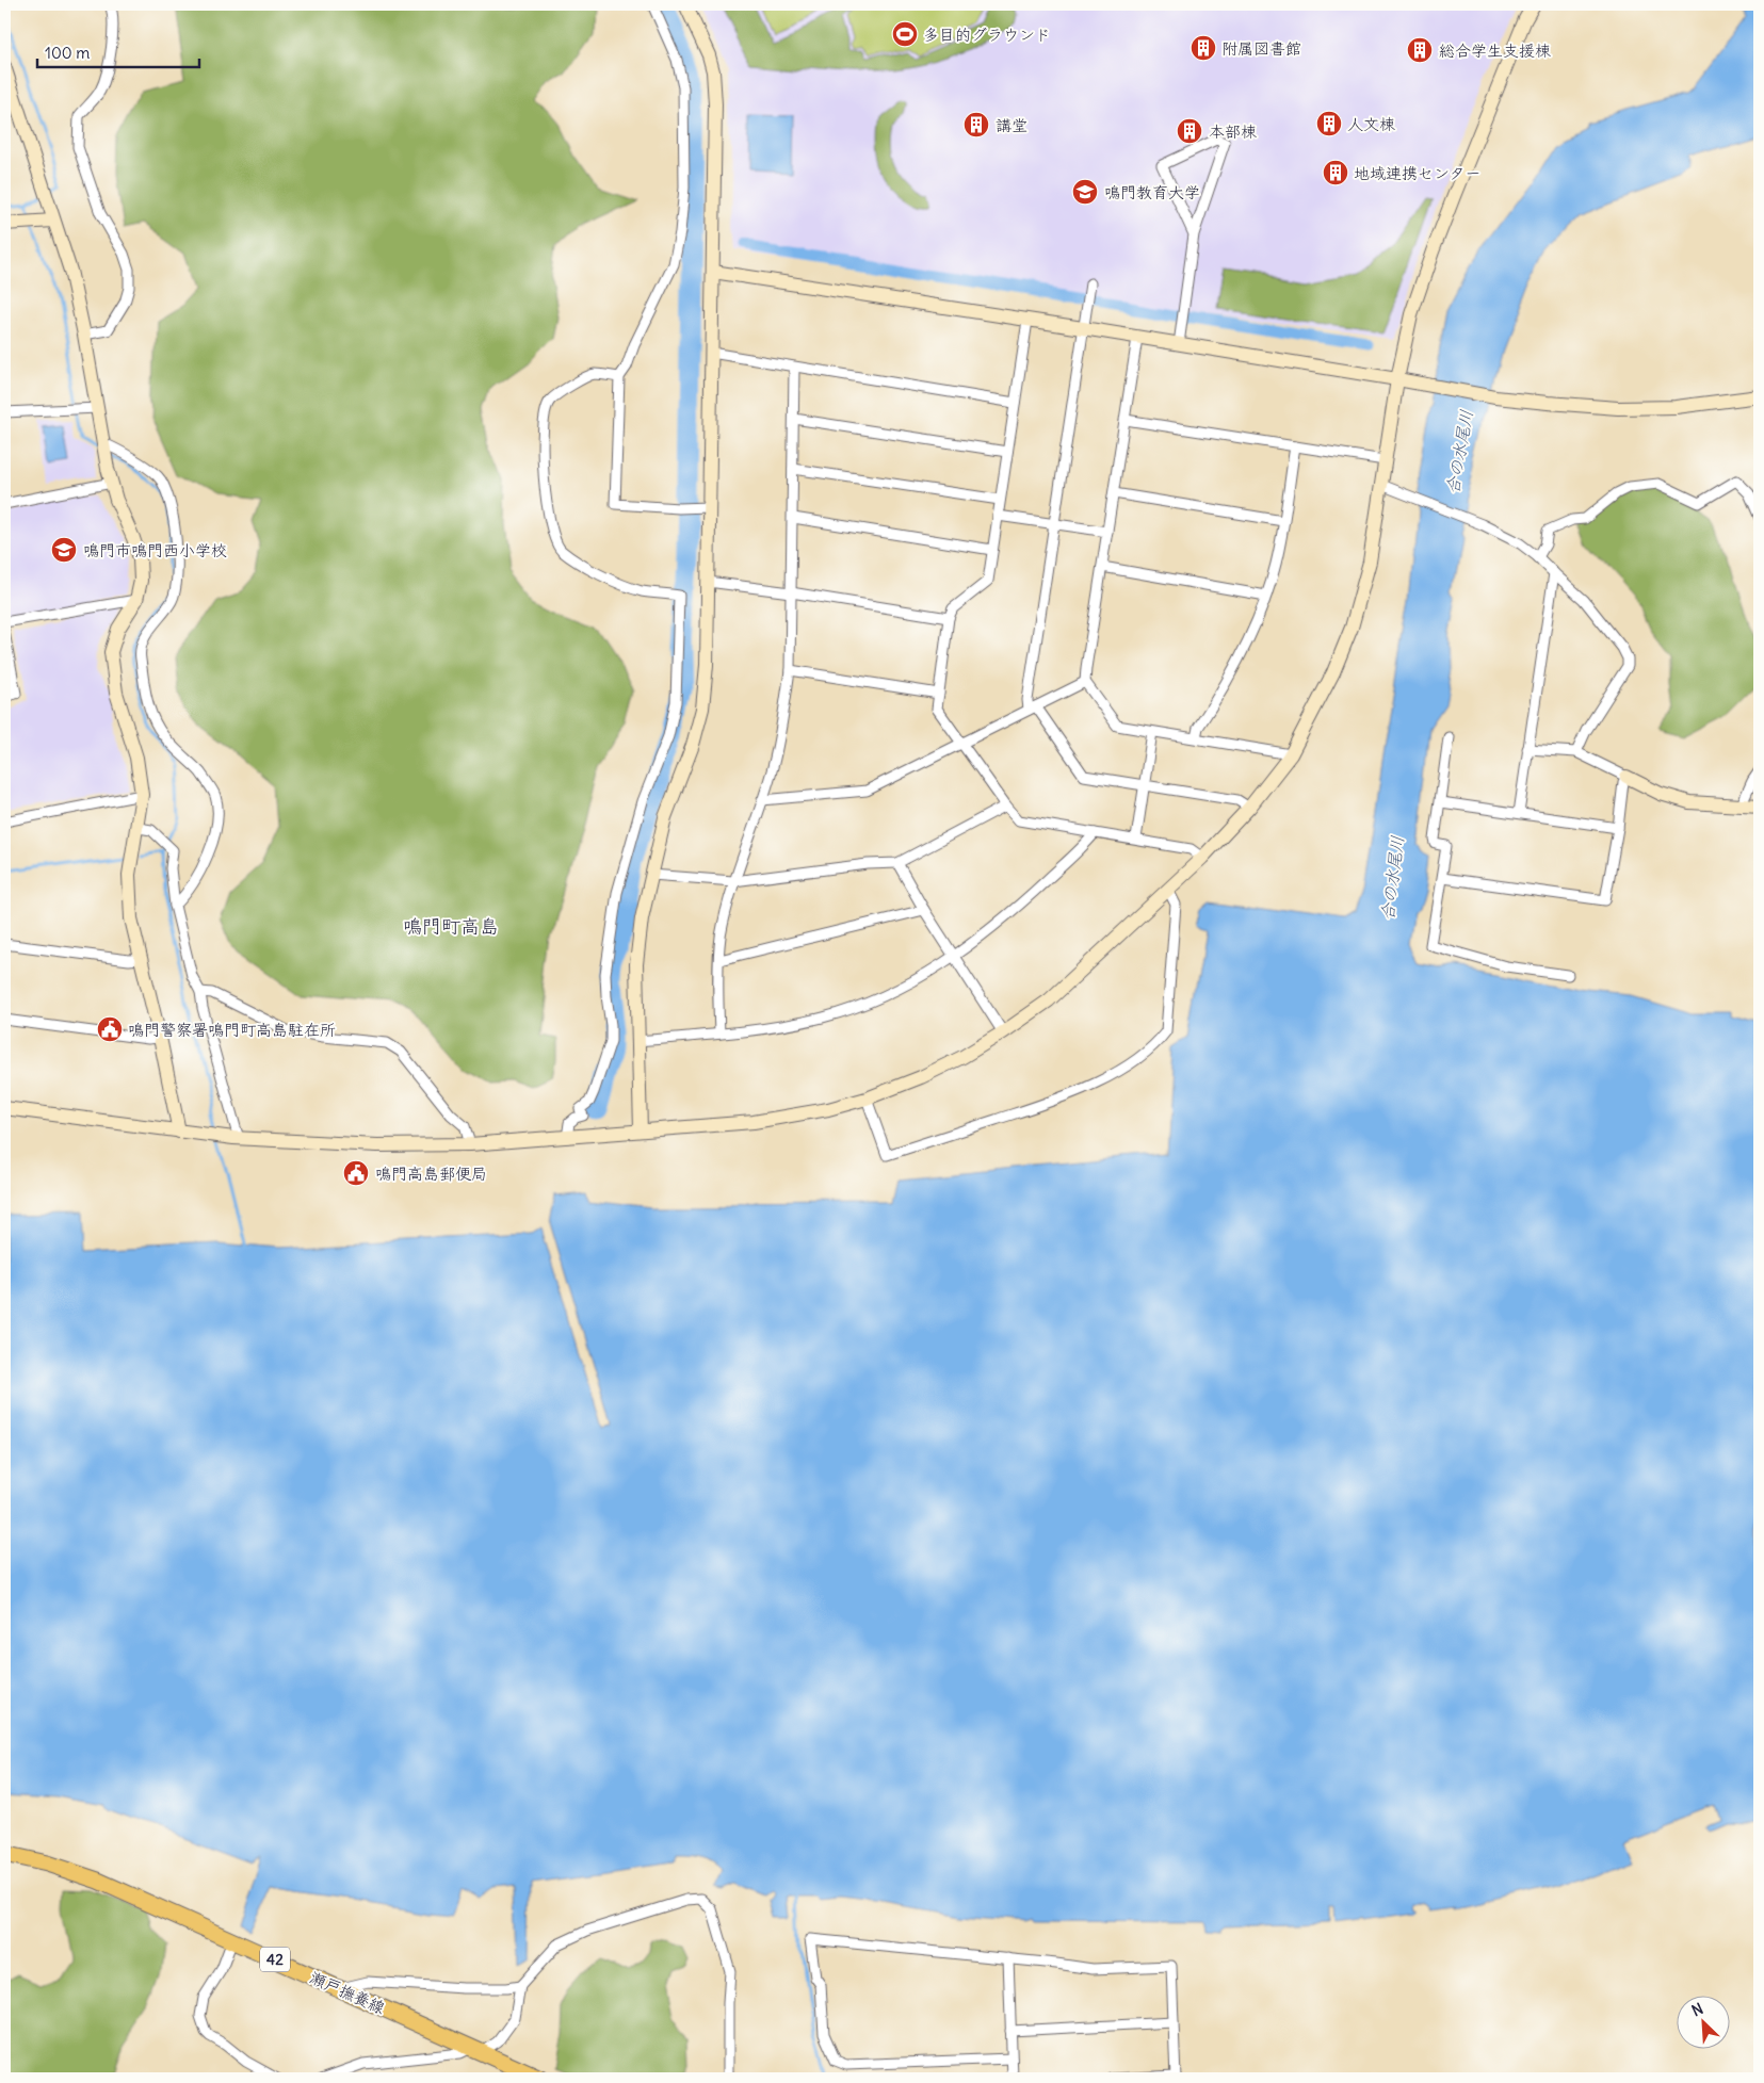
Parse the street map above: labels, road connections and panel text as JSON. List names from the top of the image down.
{
  "streets": {
    "main road": ["42", "瀬戸撫養線"]
  },
  "districts": ["鳴門町高島"],
  "water": ["合の水尾川"],
  "places": {
    "sports": ["多目的グラウンド"],
    "building": [
      "附属図書館",
      "総合学生支援棟",
      "人文棟",
      "講堂",
      "本部棟",
      "地域連携センター"
    ],
    "school or university": ["鳴門教育大学", "鳴門市鳴門西小学校"],
    "public building": ["鳴門警察署鳴門町高島駐在所", "鳴門高島郵便局"]
  },
  "scale_bar": "100 m",
  "north": "top left"
}
